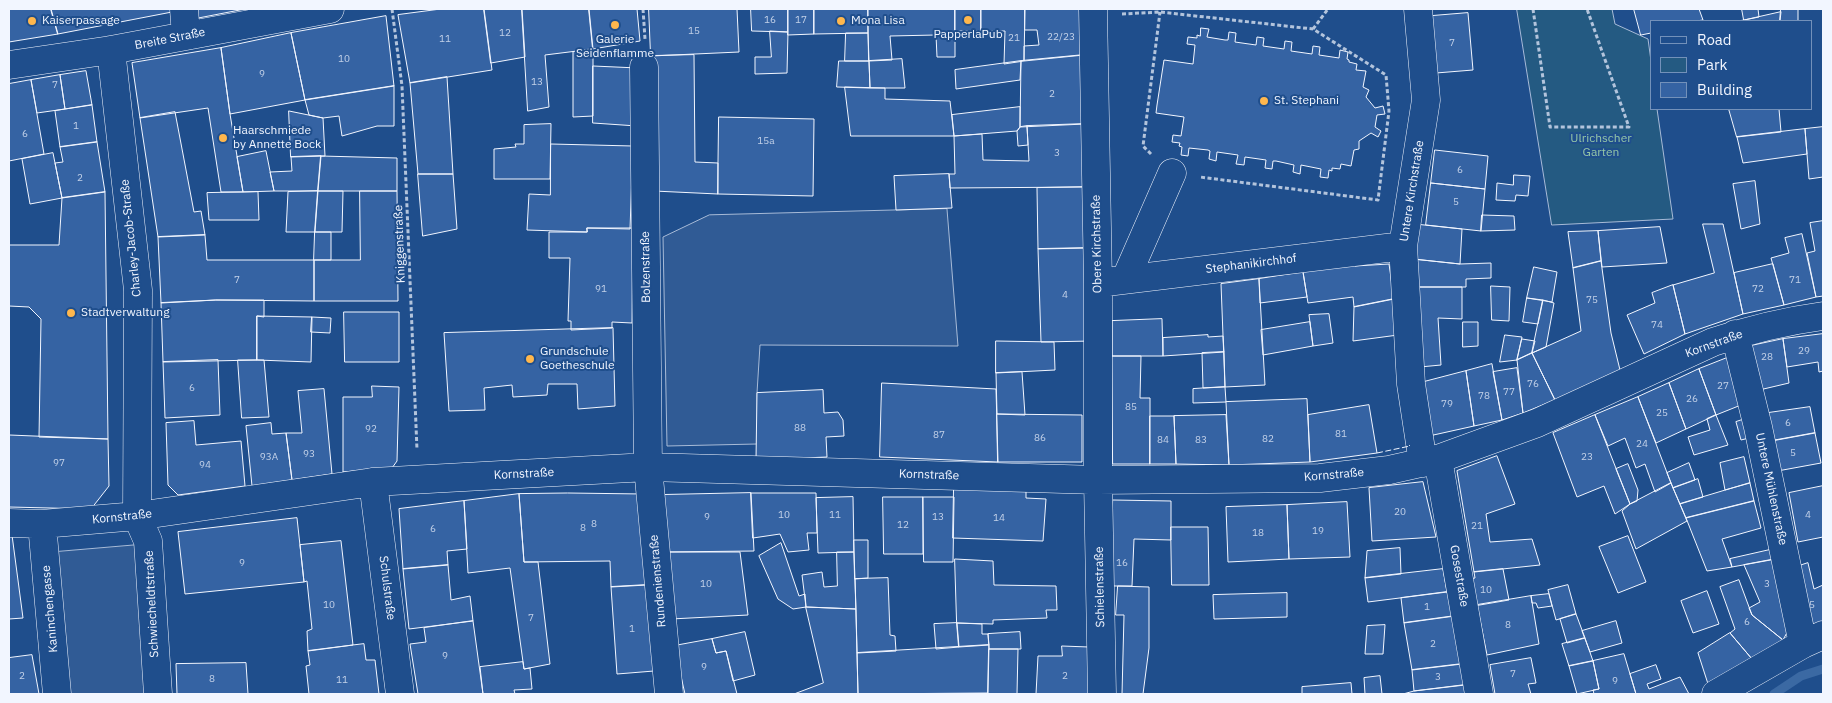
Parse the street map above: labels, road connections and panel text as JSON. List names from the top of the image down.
{
  "streets": {
    "street": [
      "Breite Straße",
      "Untere Kirchstraße",
      "Charley-Jacob-Straße",
      "Obere Kirchstraße",
      "Stephanikirchhof",
      "Bolzenstraße",
      "Kornstraße",
      "Untere Mühlenstraße",
      "Gosestraße",
      "Rundenienstraße",
      "Schielenstraße",
      "Schulstraße",
      "Schwiecheldtstraße",
      "Kaninchengasse"
    ],
    "path": ["Kniggenstraße"]
  },
  "crossings": [
    ["Breite Straße", "Charley-Jacob-Straße"],
    ["Untere Kirchstraße", "Stephanikirchhof"],
    ["Untere Kirchstraße", "Kornstraße"],
    ["Untere Kirchstraße", "Gosestraße"],
    ["Charley-Jacob-Straße", "Kornstraße"],
    ["Charley-Jacob-Straße", "Schwiecheldtstraße"],
    ["Kniggenstraße", "Kornstraße"],
    ["Obere Kirchstraße", "Stephanikirchhof"],
    ["Obere Kirchstraße", "Kornstraße"],
    ["Obere Kirchstraße", "Schielenstraße"],
    ["Bolzenstraße", "Kornstraße"],
    ["Bolzenstraße", "Rundenienstraße"],
    ["Kornstraße", "Untere Mühlenstraße"],
    ["Kornstraße", "Gosestraße"],
    ["Kornstraße", "Rundenienstraße"],
    ["Kornstraße", "Schielenstraße"],
    ["Kornstraße", "Schulstraße"],
    ["Kornstraße", "Schwiecheldtstraße"],
    ["Kornstraße", "Kaninchengasse"]
  ],
  "parks": ["Ulrichscher Garten"],
  "places": [
    "PapperlaPub",
    "Kaiserpassage",
    "Mona Lisa",
    "Galerie Seidenflamme",
    "St. Stephani",
    "Haarschmiede by Annette Bock",
    "Stadtverwaltung",
    "Grundschule Goetheschule"
  ],
  "house_numbers": [
    "16",
    "17",
    "15",
    "12",
    "22/23",
    "21",
    "11",
    "7",
    "10",
    "9",
    "13",
    "7",
    "2",
    "1",
    "6",
    "15a",
    "3",
    "6",
    "2",
    "5",
    "7",
    "71",
    "91",
    "72",
    "4",
    "75",
    "74",
    "29",
    "28",
    "76",
    "27",
    "6",
    "77",
    "78",
    "26",
    "79",
    "85",
    "25",
    "6",
    "88",
    "92",
    "81",
    "87",
    "86",
    "82",
    "84",
    "83",
    "24",
    "5",
    "93",
    "93A",
    "23",
    "97",
    "94",
    "20",
    "10",
    "11",
    "4",
    "9",
    "13",
    "14",
    "8",
    "12",
    "21",
    "8",
    "6",
    "19",
    "18",
    "9",
    "16",
    "10",
    "3",
    "10",
    "10",
    "5",
    "1",
    "7",
    "6",
    "8",
    "1",
    "2",
    "9",
    "9",
    "7",
    "2",
    "2",
    "3",
    "8",
    "11",
    "9"
  ],
  "legend": ["Road", "Park", "Building"]
}
